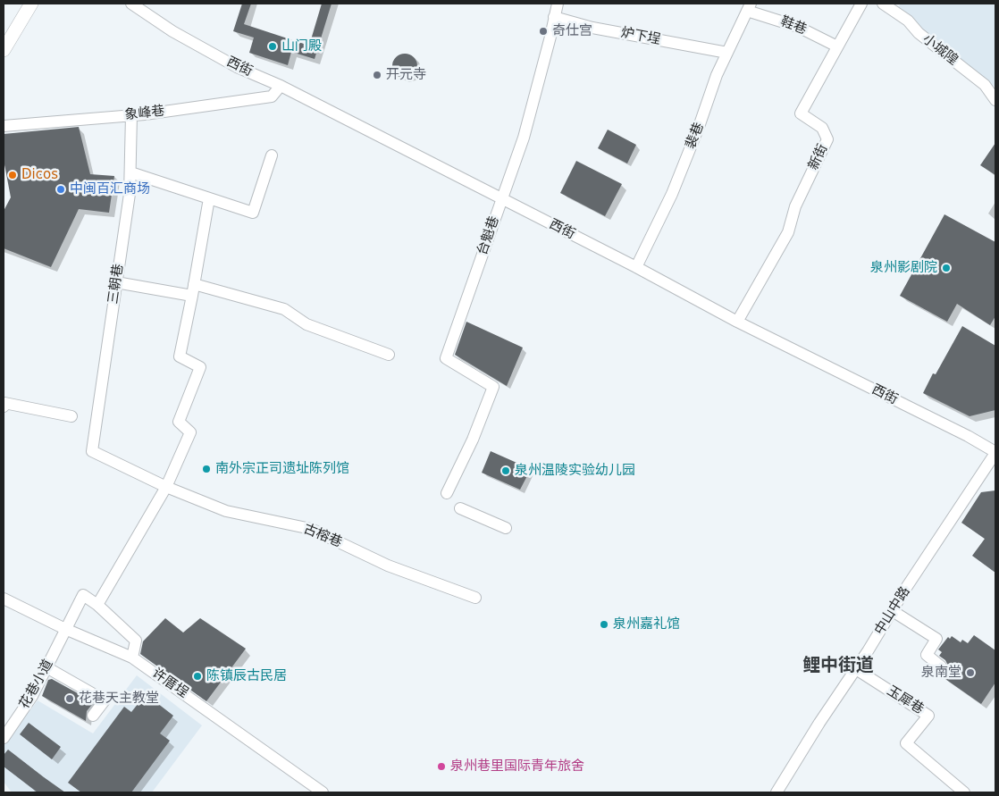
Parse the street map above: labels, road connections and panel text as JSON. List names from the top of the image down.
{
  "streets": {
    "street": [
      "鞋巷",
      "炉下埕",
      "小城隍",
      "西街",
      "象峰巷",
      "裴巷",
      "新街",
      "台魁巷",
      "三朝巷",
      "古榕巷",
      "中山中路",
      "许厝埕",
      "花巷小道",
      "玉犀巷"
    ]
  },
  "crossings": [
    ["鞋巷", "裴巷"],
    ["鞋巷", "新街"],
    ["炉下埕", "裴巷"],
    ["炉下埕", "台魁巷"],
    ["西街", "象峰巷"],
    ["西街", "裴巷"],
    ["西街", "新街"],
    ["西街", "台魁巷"],
    ["西街", "中山中路"],
    ["象峰巷", "三朝巷"],
    ["三朝巷", "古榕巷"],
    ["中山中路", "玉犀巷"],
    ["许厝埕", "花巷小道"]
  ],
  "districts": ["鲤中街道"],
  "places": [
    "奇仕宫",
    "山门殿",
    "开元寺",
    "Dicos",
    "中闽百汇商场",
    "泉州影剧院",
    "南外宗正司遗址陈列馆",
    "泉州温陵实验幼儿园",
    "泉州嘉礼馆",
    "泉南堂",
    "陈镇辰古民居",
    "花巷天主教堂",
    "泉州巷里国际青年旅舍"
  ]
}
